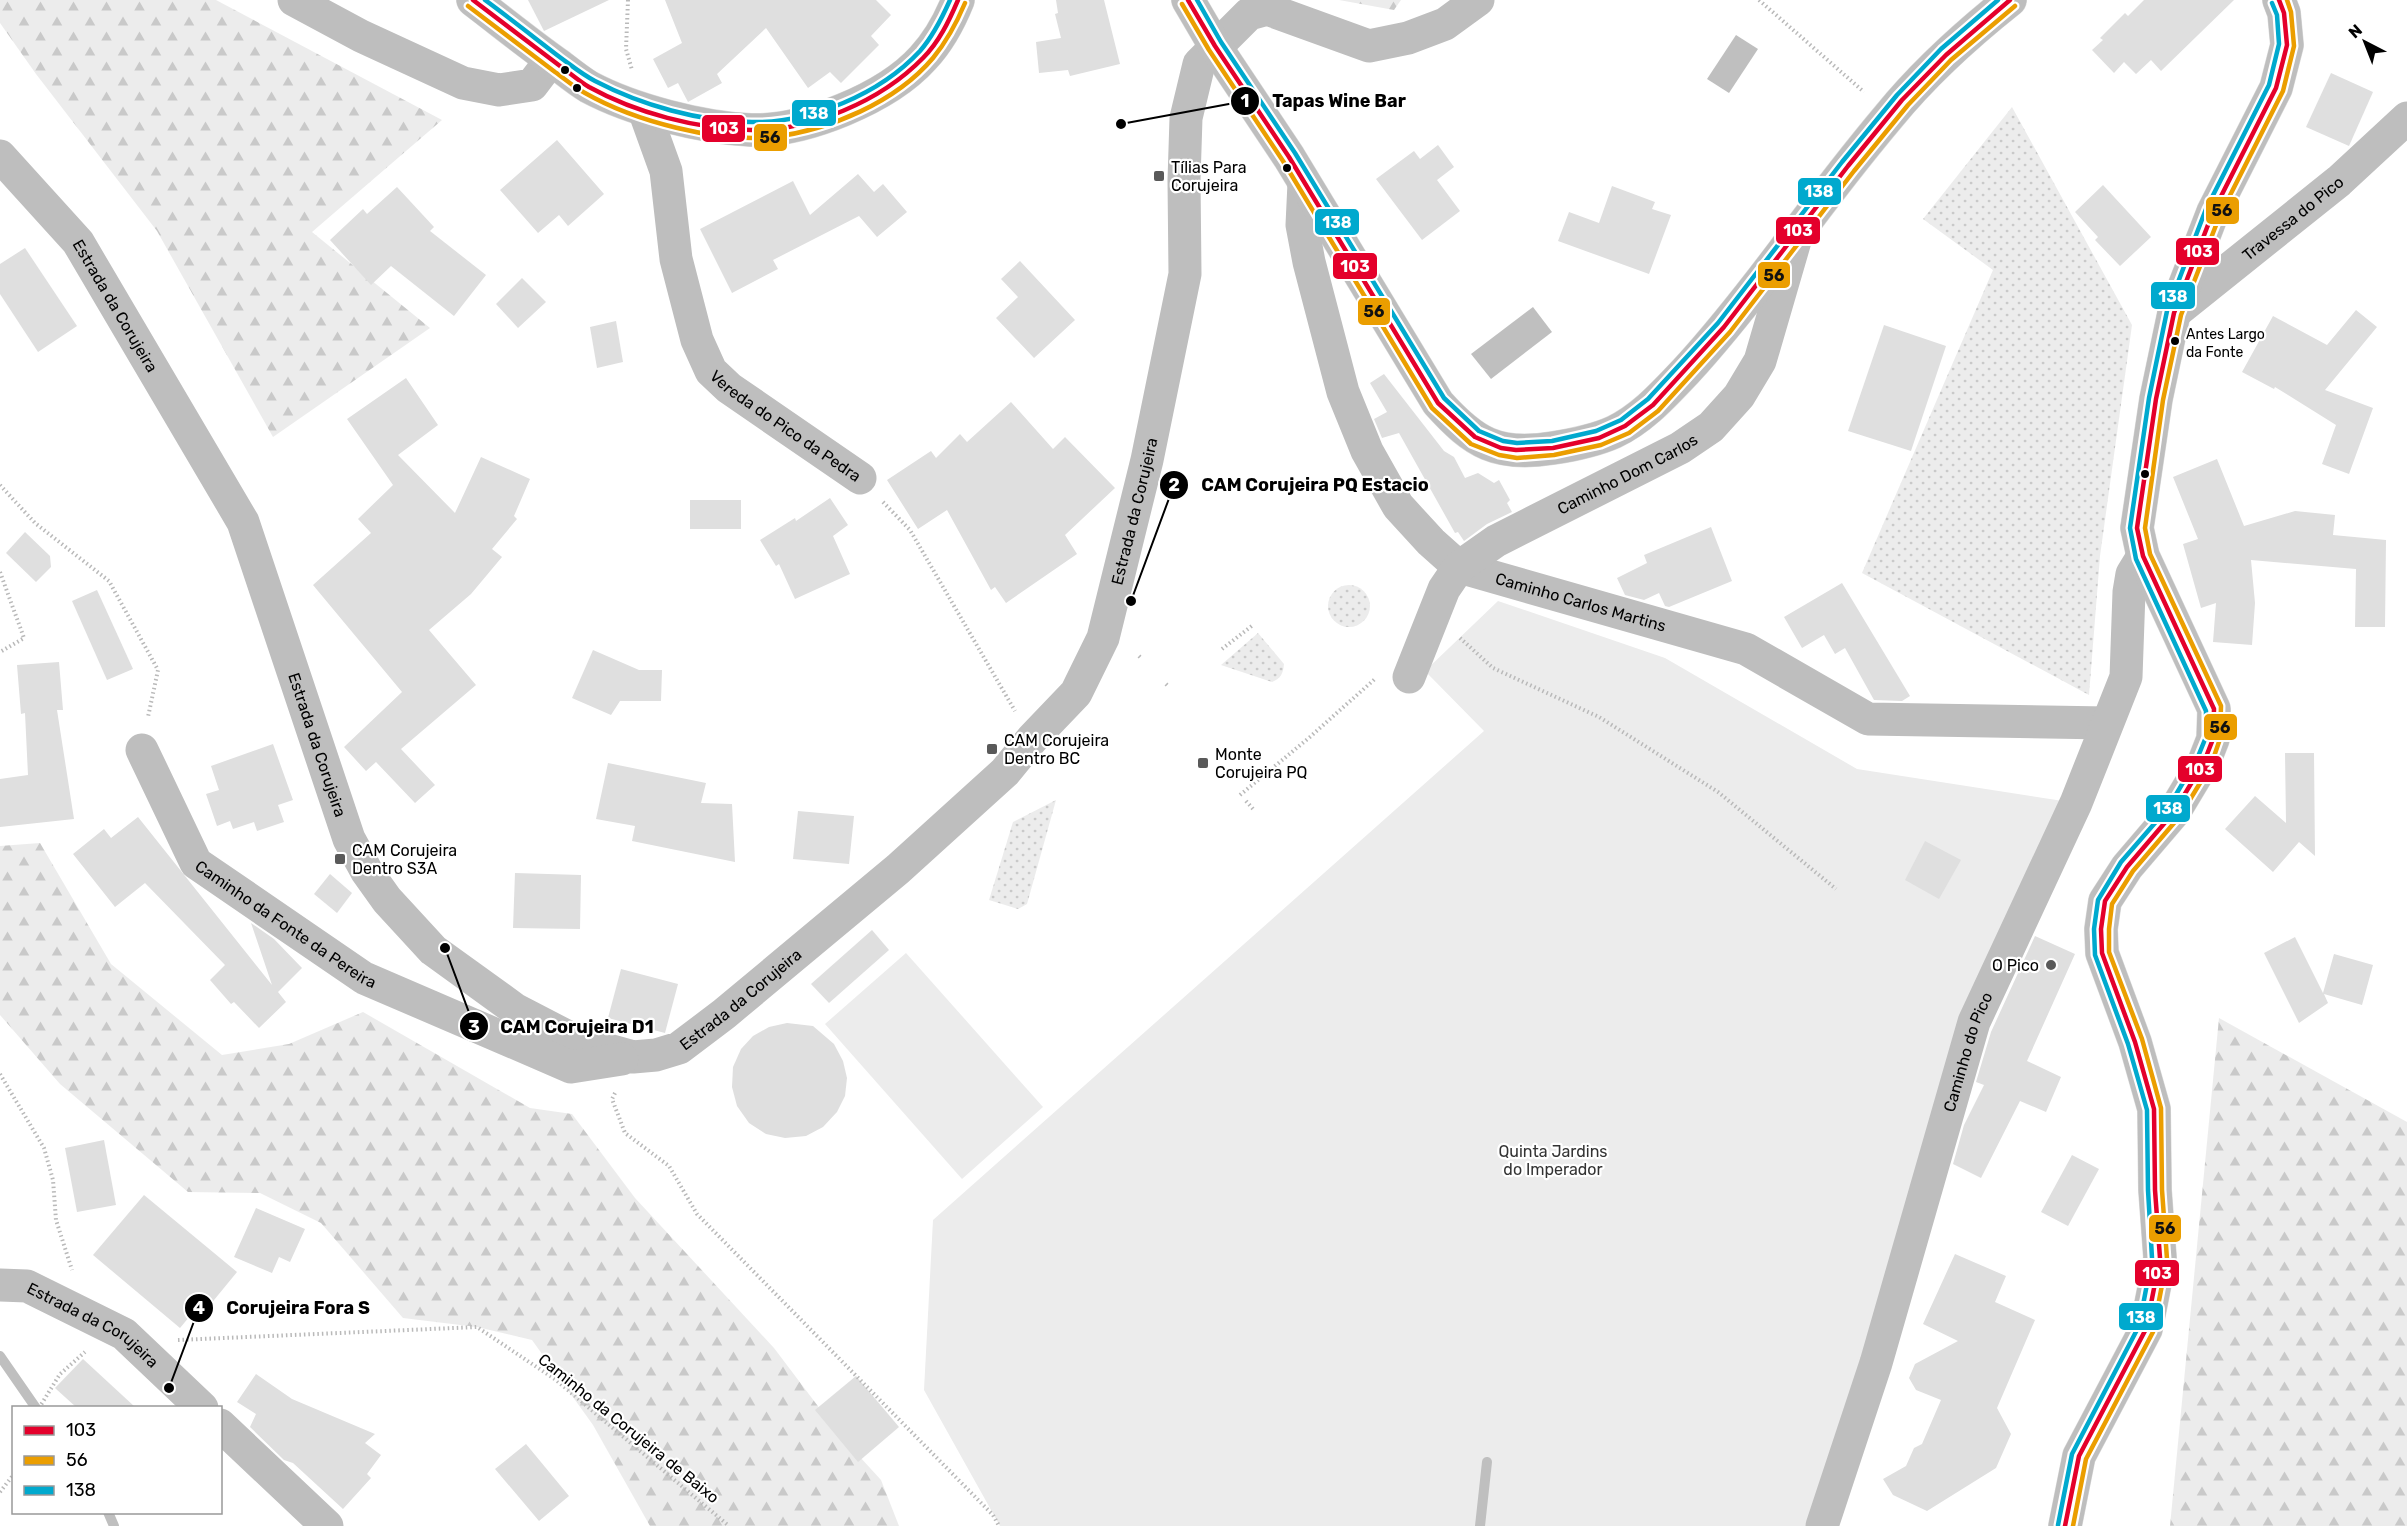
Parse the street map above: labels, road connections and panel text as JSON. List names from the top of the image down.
{
  "streets": {
    "street": [
      "Travessa do Pico",
      "Estrada da Corujeira",
      "Vereda do Pico da Pedra",
      "Caminho Dom Carlos",
      "Caminho Carlos Martins",
      "Caminho da Fonte da Pereira",
      "Caminho do Pico"
    ],
    "path": ["Caminho da Corujeira de Baixo"]
  },
  "crossings": [
    ["Estrada da Corujeira", "Vereda do Pico da Pedra"],
    ["Estrada da Corujeira", "Caminho da Fonte da Pereira"],
    ["Estrada da Corujeira", "Caminho da Corujeira de Baixo"],
    ["Caminho Dom Carlos", "Caminho Carlos Martins"],
    ["Caminho Carlos Martins", "Caminho do Pico"]
  ],
  "parks": ["Quinta Jardins do Imperador"],
  "places": {
    "other": [
      "Tapas Wine Bar",
      "Antes Largo da Fonte",
      "CAM Corujeira PQ Estacio",
      "CAM Corujeira D1",
      "O Pico",
      "Corujeira Fora S"
    ],
    "transit": [
      "Tílias Para Corujeira",
      "CAM Corujeira Dentro BC",
      "Monte Corujeira PQ",
      "CAM Corujeira Dentro S3A"
    ]
  },
  "lines": ["transit line 103", "transit line 56", "transit line 138"],
  "legend": ["103", "56", "138"],
  "north": "top left"
}
